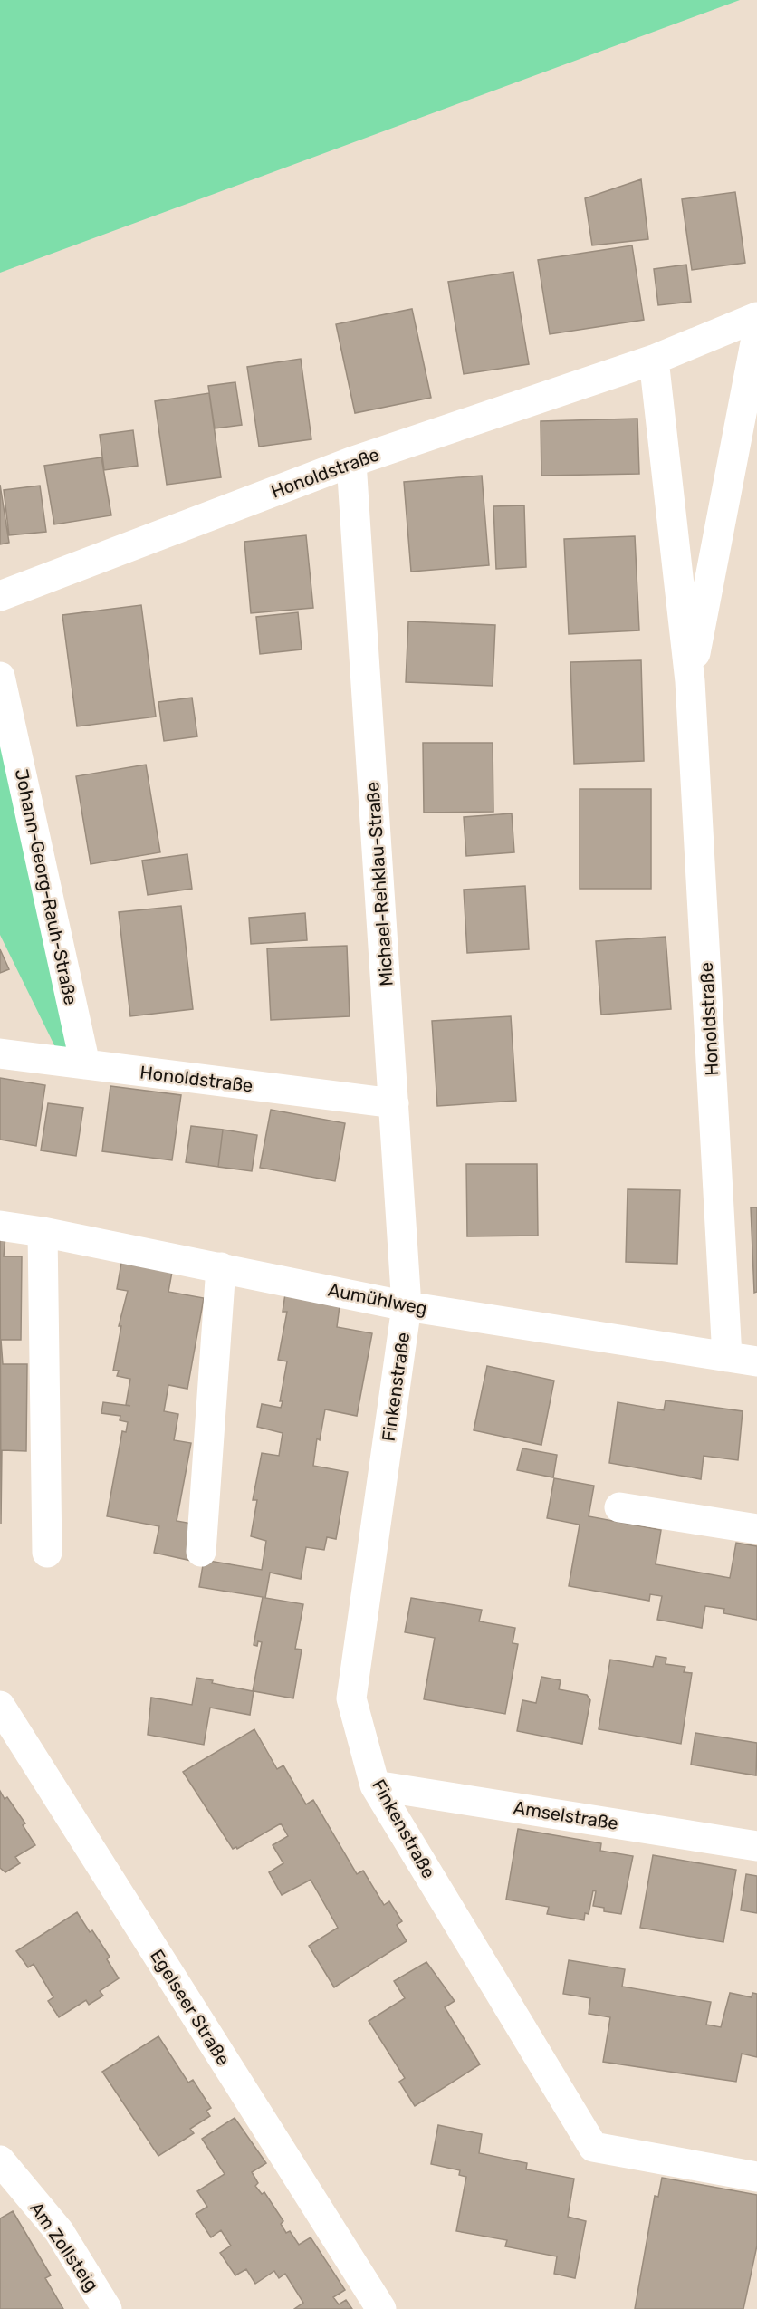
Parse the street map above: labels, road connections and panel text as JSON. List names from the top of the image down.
{
  "streets": {
    "street": [
      "Honoldstraße",
      "Michael-Rehklau-Straße",
      "Johann-Georg-Rauh-Straße",
      "Aumühlweg",
      "Finkenstraße",
      "Amselstraße",
      "Egelseer Straße",
      "Am Zollsteig"
    ]
  },
  "crossings": [
    ["Honoldstraße", "Michael-Rehklau-Straße"],
    ["Honoldstraße", "Johann-Georg-Rauh-Straße"],
    ["Honoldstraße", "Aumühlweg"],
    ["Michael-Rehklau-Straße", "Aumühlweg"],
    ["Michael-Rehklau-Straße", "Finkenstraße"],
    ["Aumühlweg", "Finkenstraße"],
    ["Finkenstraße", "Amselstraße"]
  ]
}
